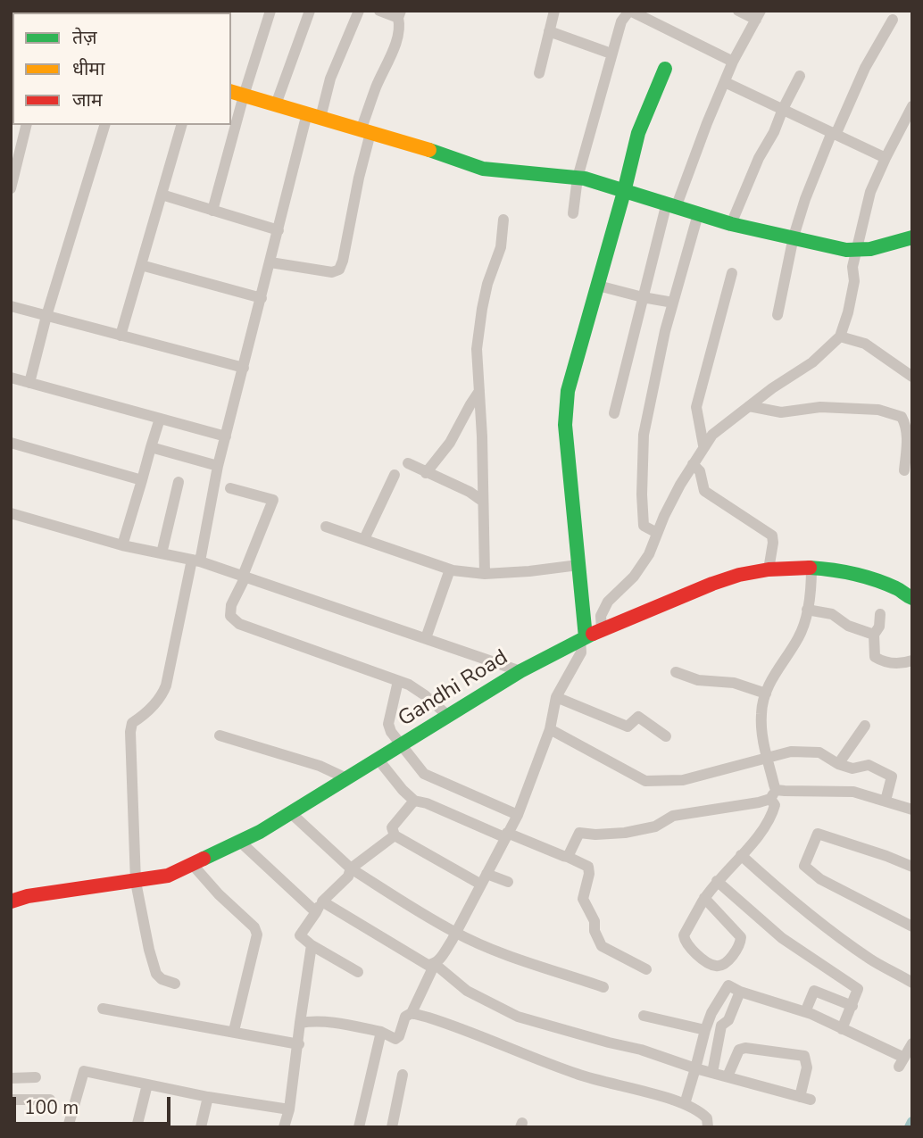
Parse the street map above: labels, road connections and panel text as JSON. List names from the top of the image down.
{
  "streets": {
    "street": ["Gandhi Road"]
  },
  "legend": ["तेज़", "धीमा", "जाम"],
  "scale_bar": "100 m"
}
